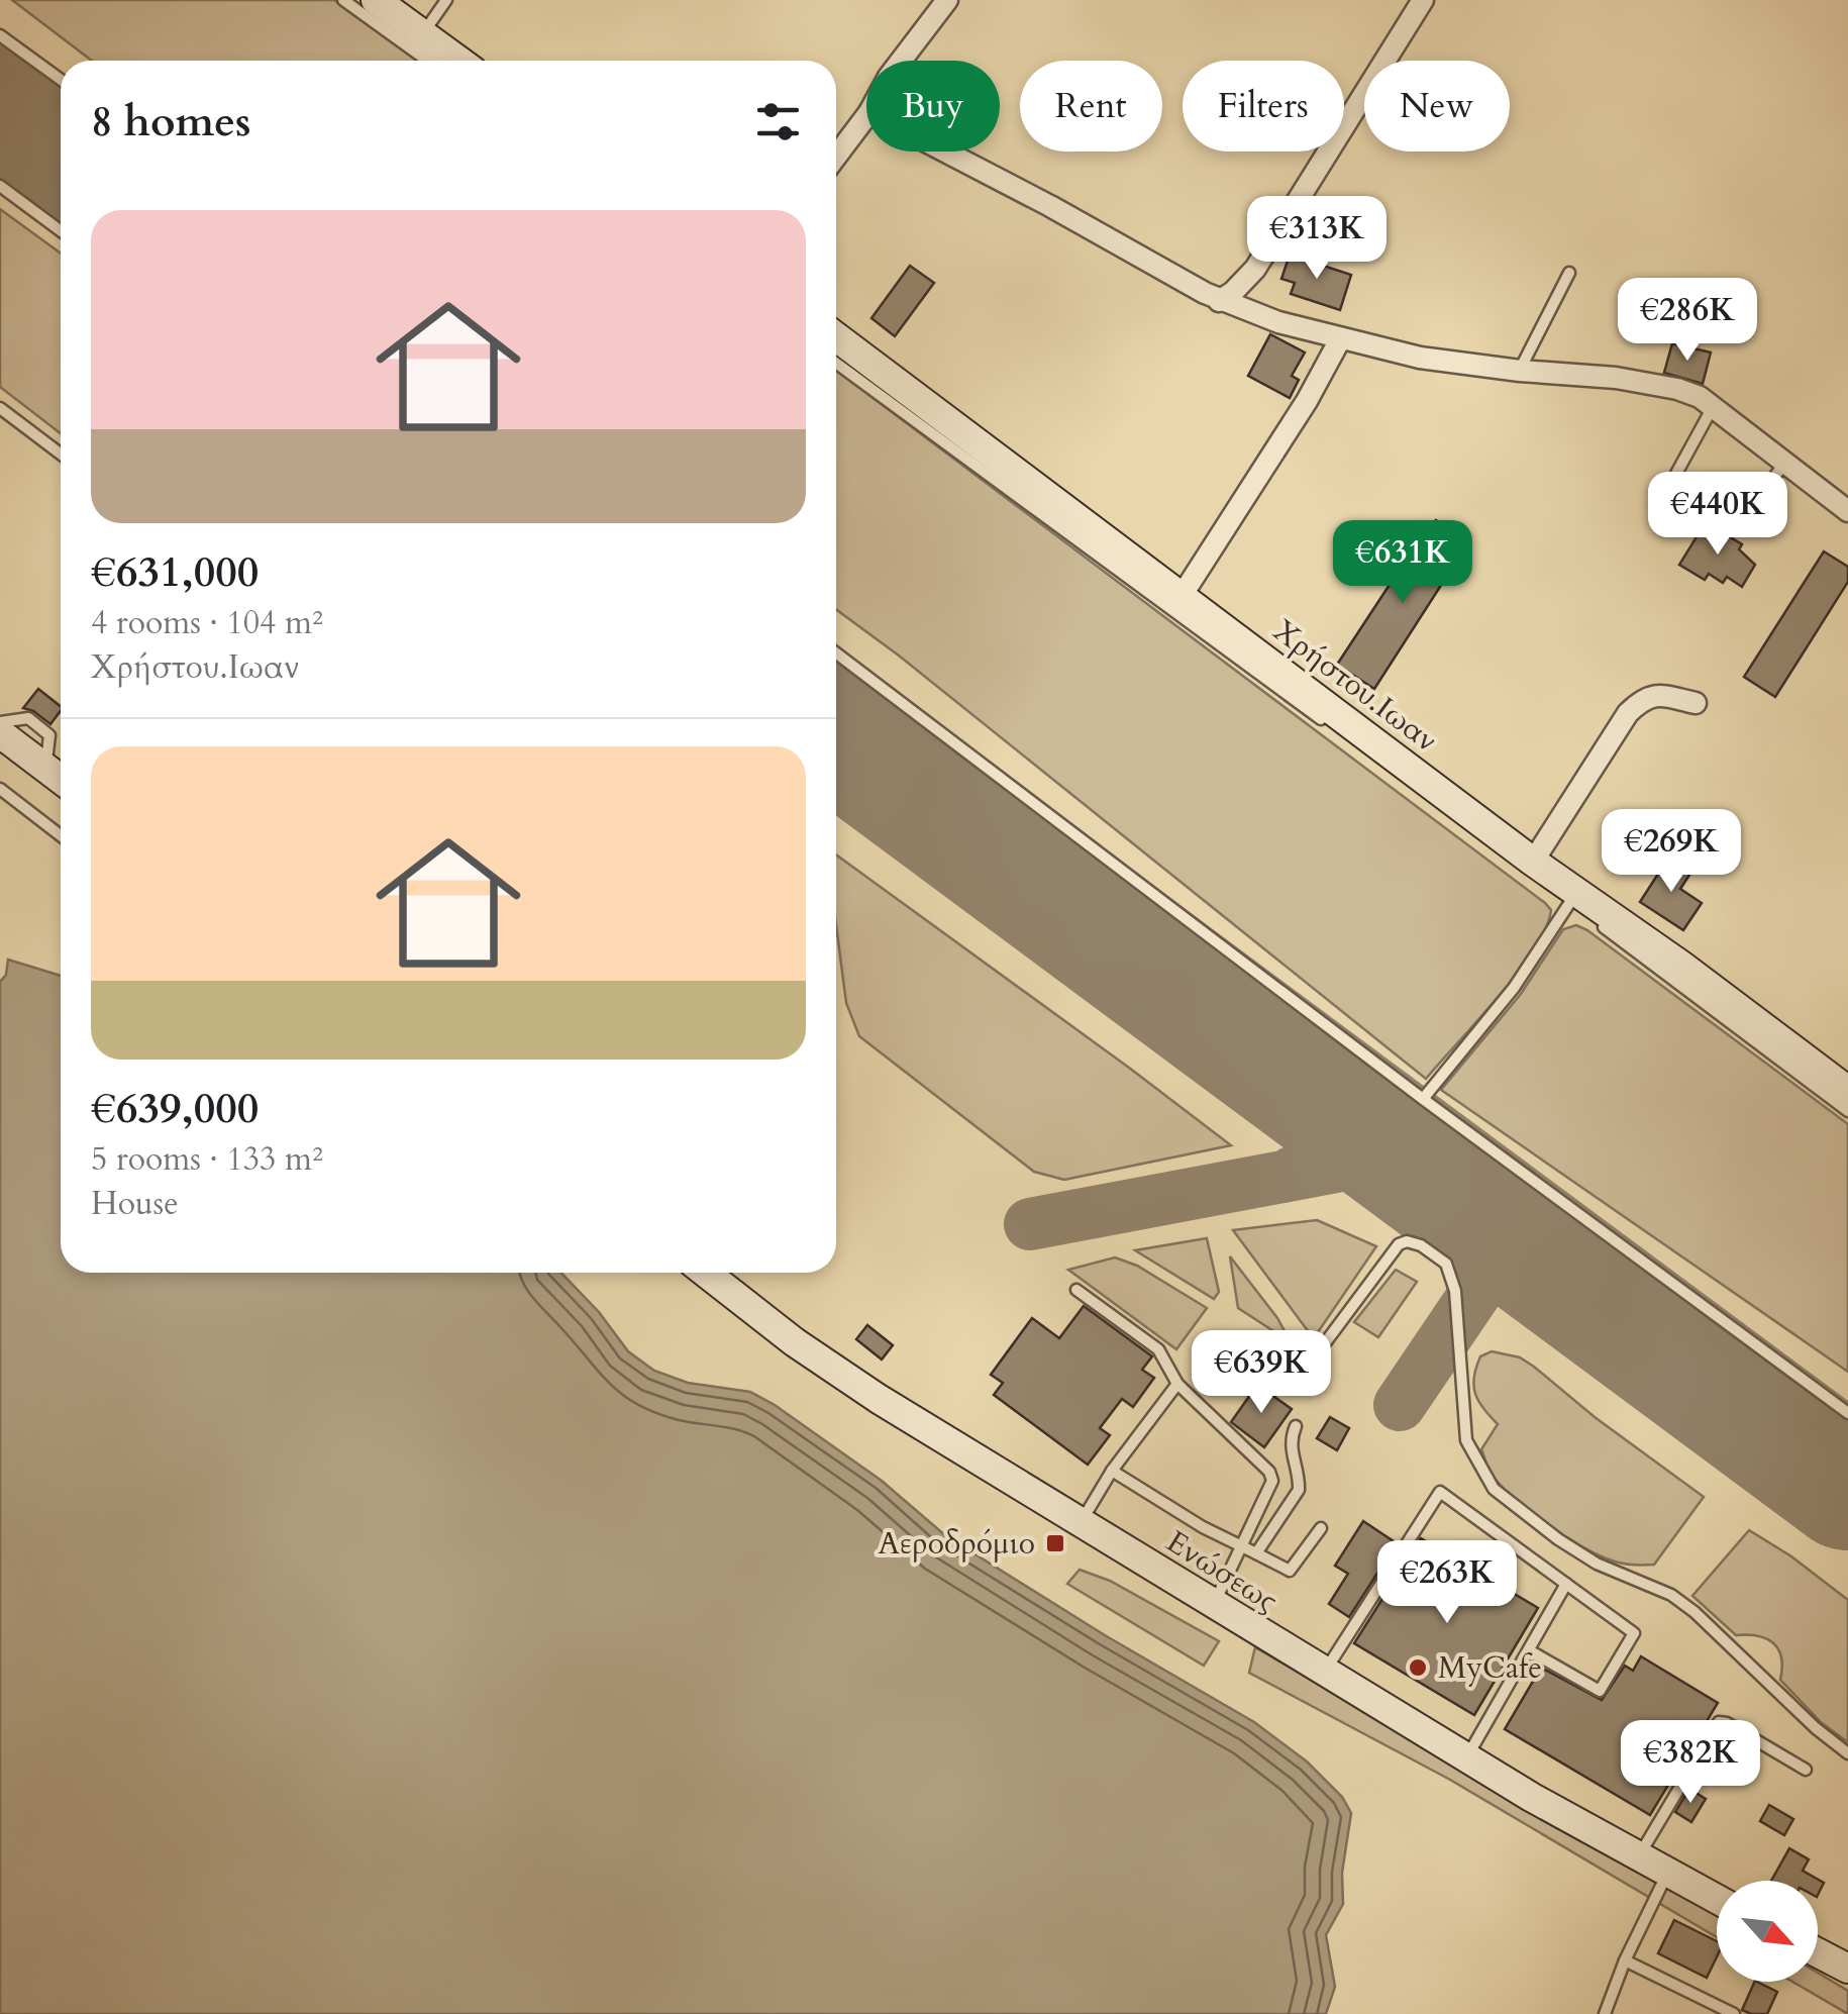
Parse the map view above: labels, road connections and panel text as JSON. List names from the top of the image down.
{
  "streets": {
    "street": ["Χρήστου.Ιωαν", "Ενώσεως"]
  },
  "places": {
    "transit": ["Αεροδρόμιο"],
    "other": ["MyCafe"]
  },
  "north": "bottom right",
  "page": {
    "chip": [
      "Buy",
      "Rent",
      "Filters",
      "New"
    ],
    "heading": "8 homes",
    "list": [
      {
        "name": "€631,000",
        "note": "4 rooms · 104 m² · Χρήστου.Ιωαν"
      },
      {
        "name": "€639,000",
        "note": "5 rooms · 133 m² · House"
      }
    ],
    "price": [
      "€313K",
      "€286K",
      "€440K",
      "€631K",
      "€269K",
      "€639K",
      "€263K",
      "€382K"
    ]
  }
}
